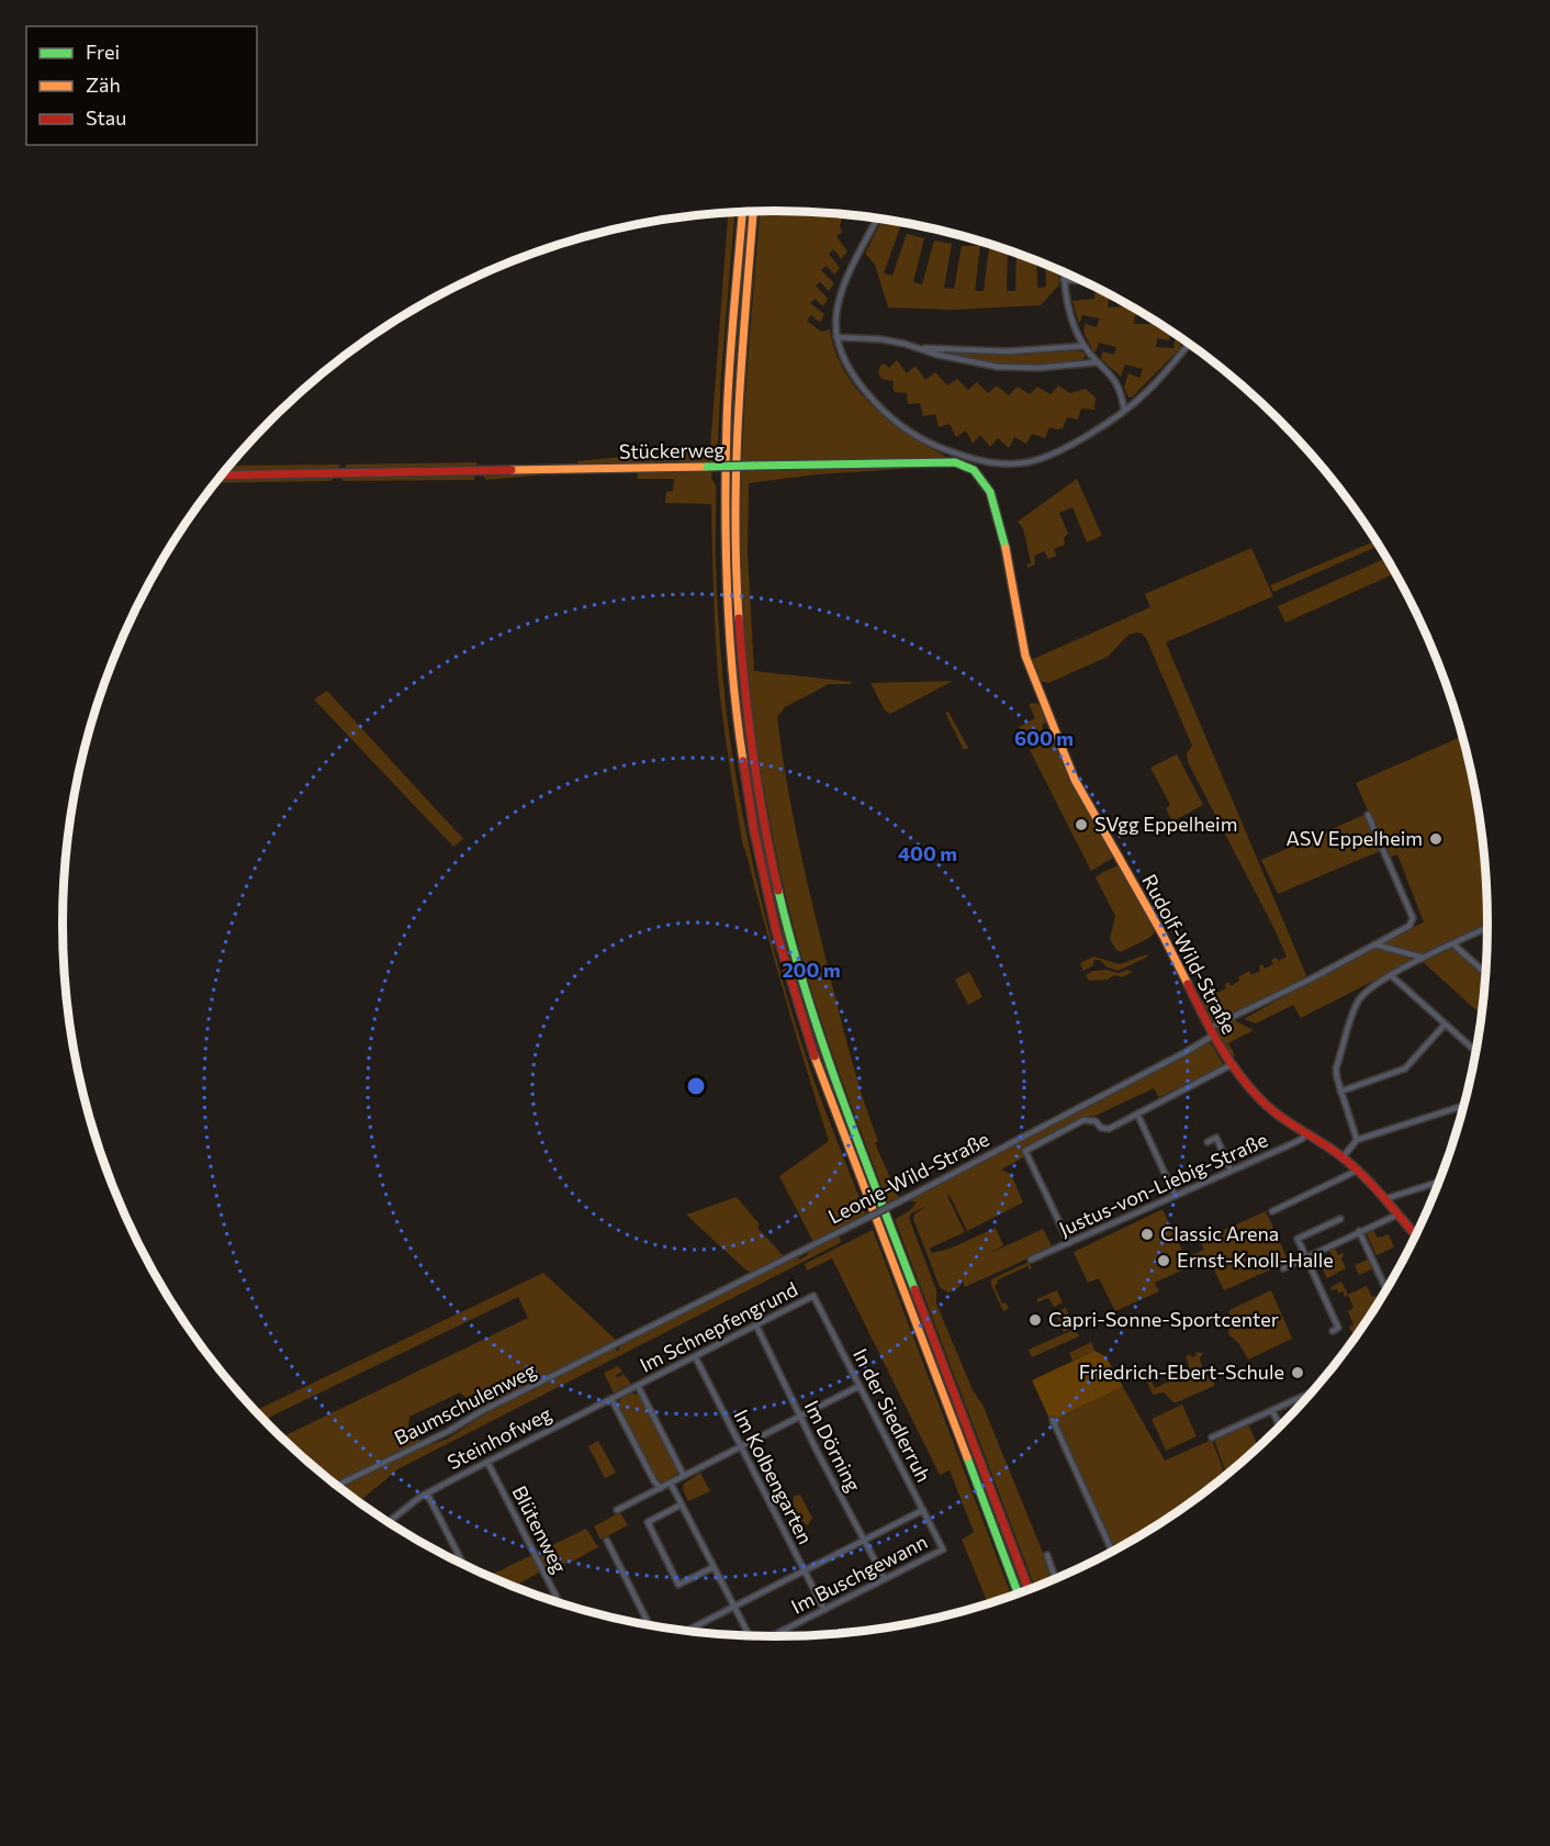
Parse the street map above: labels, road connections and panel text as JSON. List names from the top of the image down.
{
  "streets": {
    "main road": ["Stückerweg", "Rudolf-Wild-Straße"],
    "street": [
      "Leonie-Wild-Straße",
      "Justus-von-Liebig-Straße",
      "Im Schnepfengrund",
      "Baumschulenweg",
      "In der Siedlerruh",
      "Steinhofweg",
      "Im Dörning",
      "Im Kolbengarten",
      "Blütenweg",
      "Im Buschgewann"
    ]
  },
  "crossings": [
    ["Stückerweg", "Rudolf-Wild-Straße"],
    ["Rudolf-Wild-Straße", "Leonie-Wild-Straße"],
    ["Rudolf-Wild-Straße", "Justus-von-Liebig-Straße"],
    ["Leonie-Wild-Straße", "Baumschulenweg"],
    ["Im Schnepfengrund", "In der Siedlerruh"],
    ["Im Schnepfengrund", "Steinhofweg"],
    ["Im Schnepfengrund", "Im Dörning"],
    ["Im Schnepfengrund", "Im Kolbengarten"],
    ["In der Siedlerruh", "Im Buschgewann"],
    ["Steinhofweg", "Blütenweg"],
    ["Im Dörning", "Im Buschgewann"],
    ["Im Kolbengarten", "Im Buschgewann"]
  ],
  "places": [
    "SVgg Eppelheim",
    "ASV Eppelheim",
    "Classic Arena",
    "Ernst-Knoll-Halle",
    "Capri-Sonne-Sportcenter",
    "Friedrich-Ebert-Schule"
  ],
  "legend": ["Frei", "Zäh", "Stau"],
  "rings": ["600 m", "400 m", "200 m"]
}
